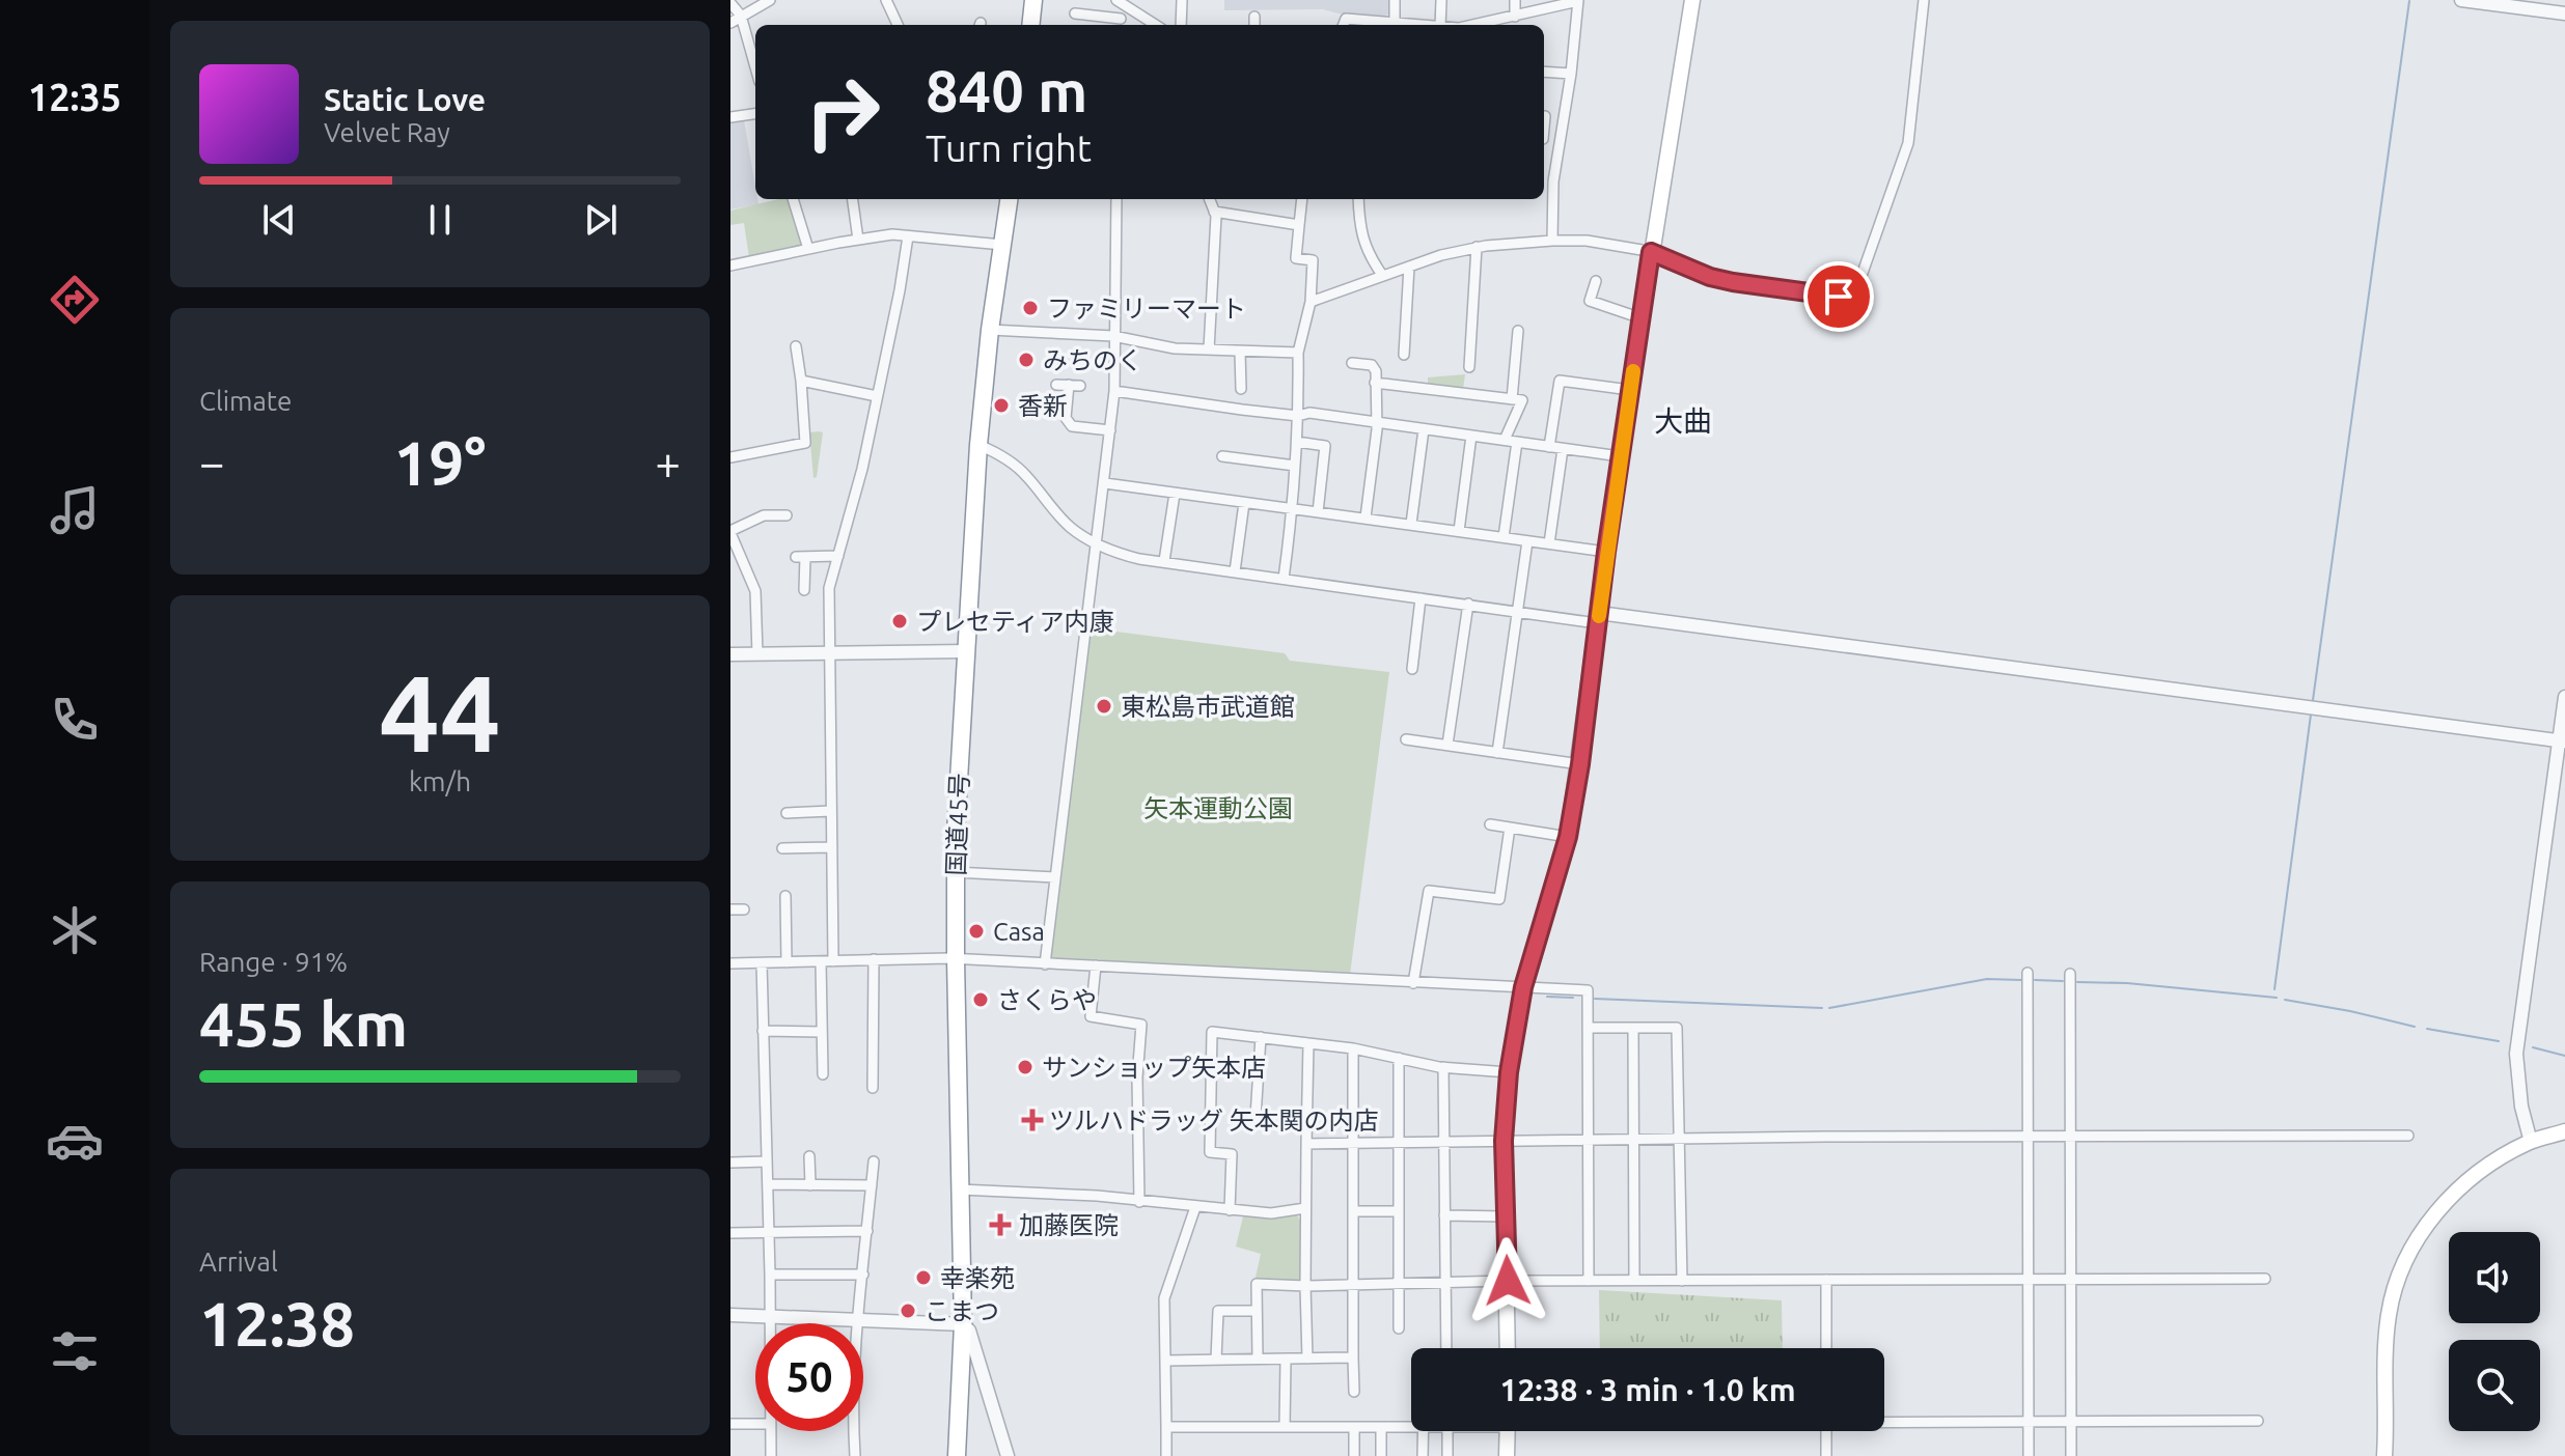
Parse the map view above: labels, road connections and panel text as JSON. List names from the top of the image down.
{
  "streets": {
    "highway": ["国道45号"]
  },
  "districts": ["大曲"],
  "parks": ["矢本運動公園"],
  "places": {
    "other": [
      "ファミリーマート",
      "みちのく",
      "香新",
      "プレセティア内康",
      "東松島市武道館",
      "Casa",
      "さくらや",
      "サンショップ矢本店",
      "幸楽苑",
      "こまつ"
    ],
    "health": ["ツルハドラッグ 矢本関の内店", "加藤医院"]
  },
  "page": {
    "tabs": "12:35",
    "turn": ["840 m", "Turn right"],
    "song": ["Static Love", "Velvet Ray"],
    "tile": [
      "Climate",
      ["44", "km/h"],
      ["Range · 91%", "455 km"],
      ["Arrival", "12:38"]
    ],
    "heat": ["−", "19°", "+"],
    "limit": "50",
    "trip": "12:38 · 3 min · 1.0 km"
  }
}
